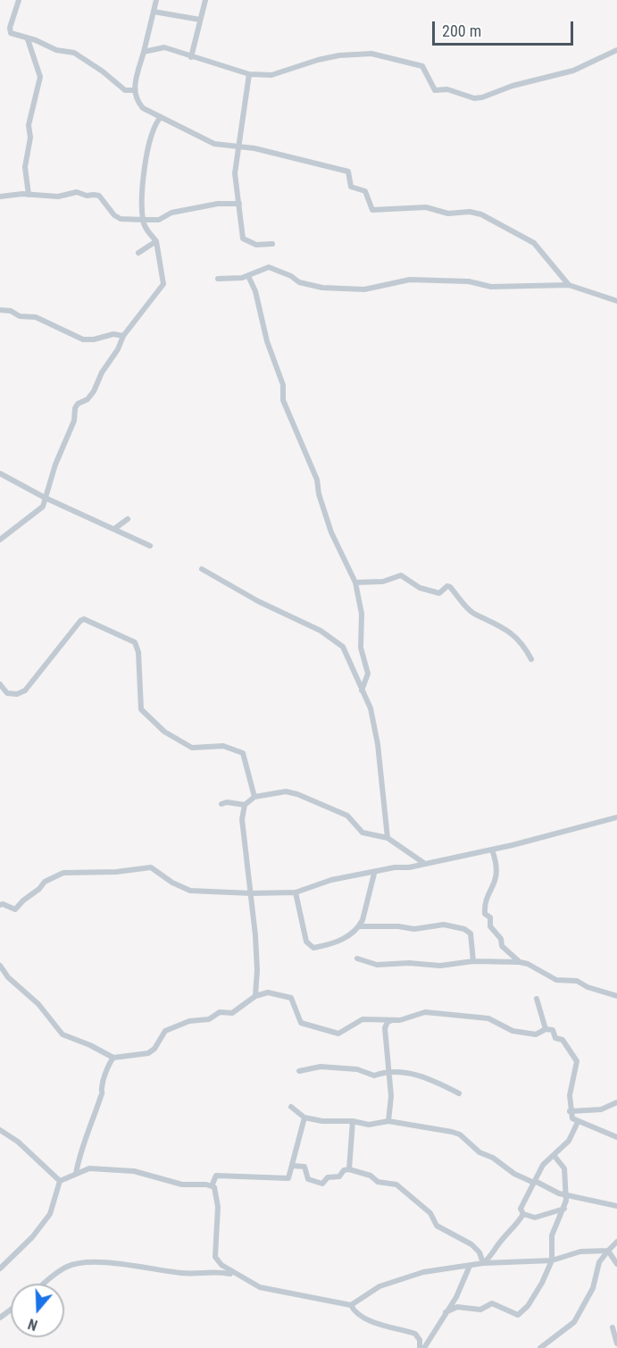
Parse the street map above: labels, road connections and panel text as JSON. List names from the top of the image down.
{
  "scale_bar": "200 m",
  "north": "bottom"
}
